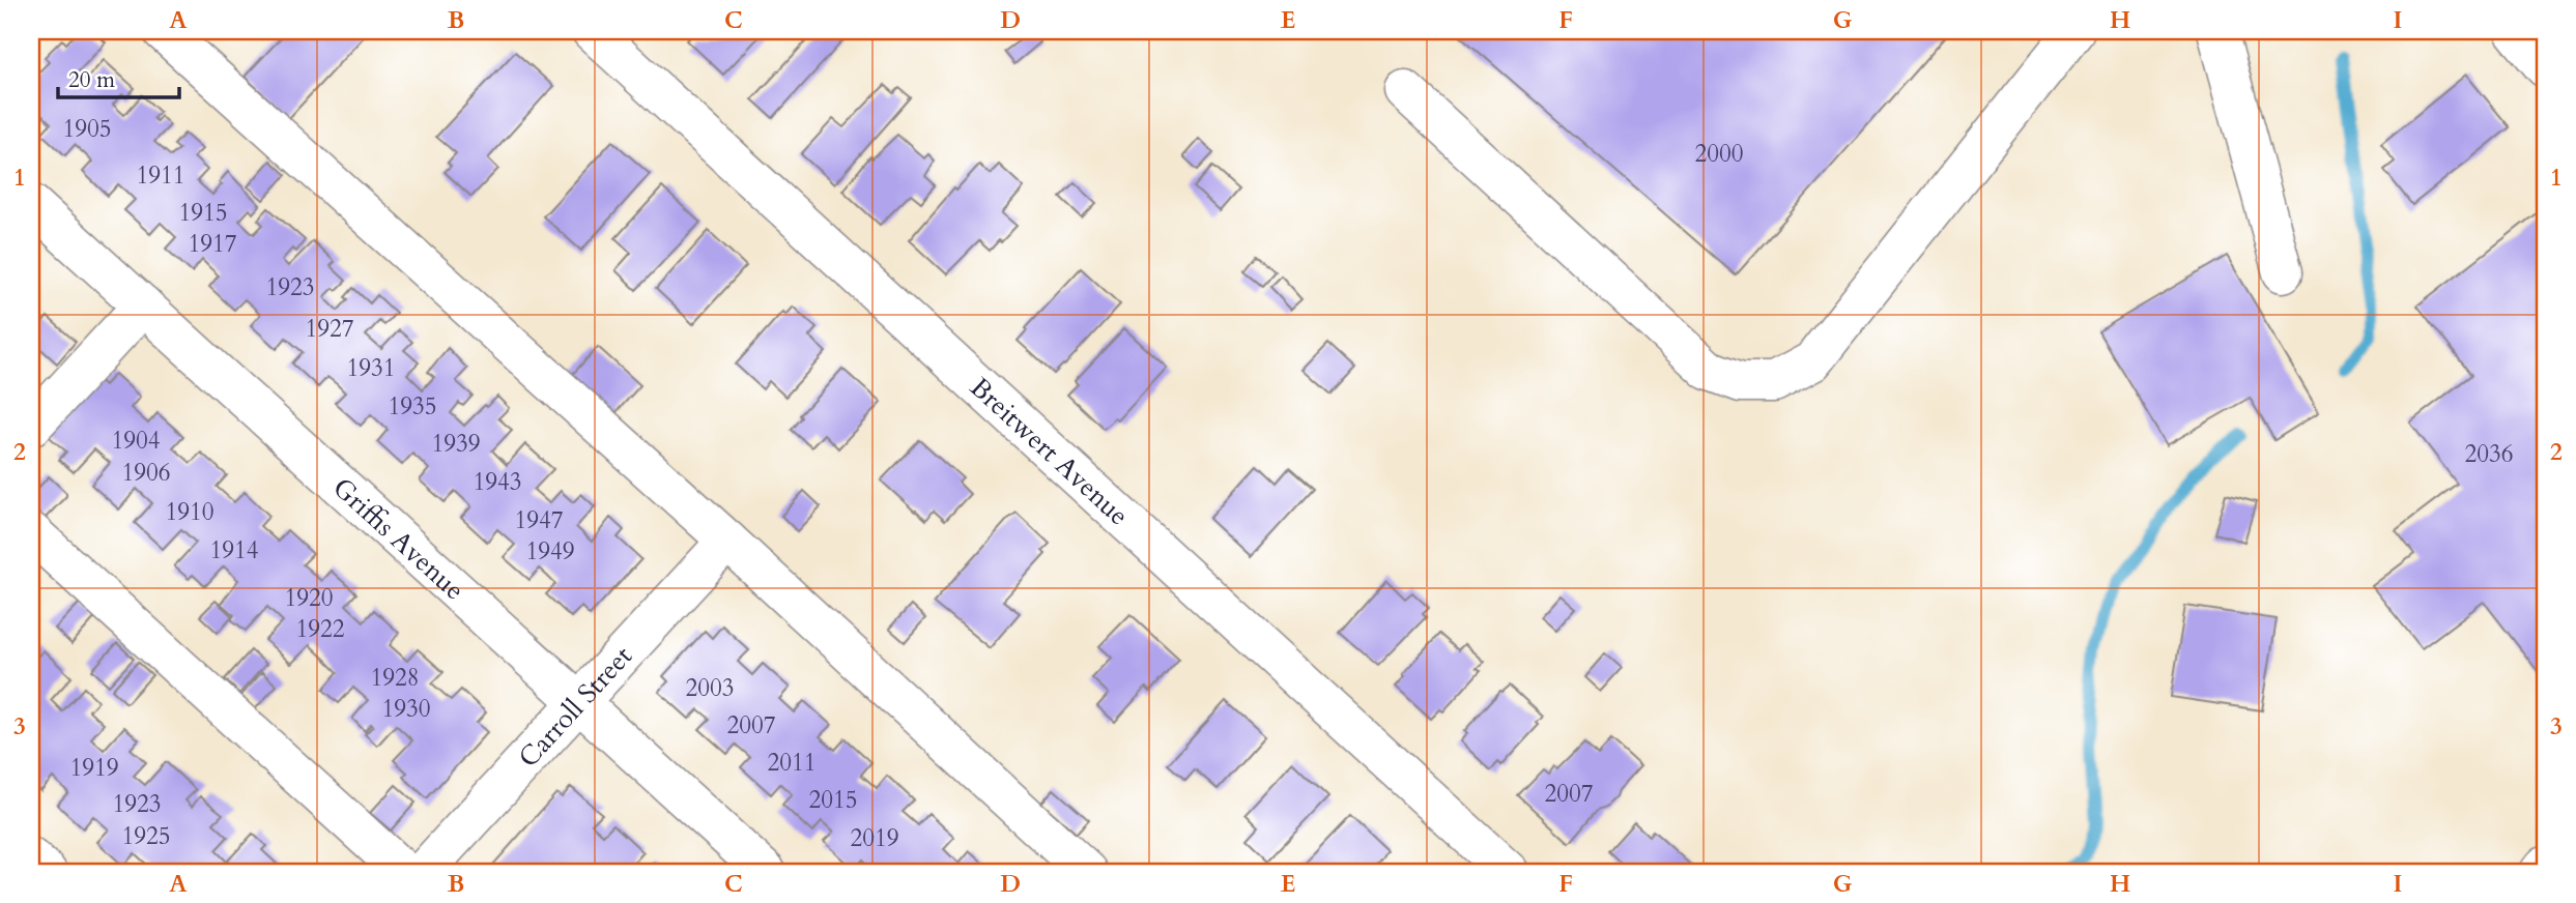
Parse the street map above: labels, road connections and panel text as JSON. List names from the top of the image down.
{
  "streets": {
    "street": ["Breitwert Avenue", "Griffis Avenue", "Carroll Street"]
  },
  "crossings": [
    ["Griffis Avenue", "Carroll Street"]
  ],
  "house_numbers": [
    "1905",
    "2000",
    "1911",
    "1915",
    "1917",
    "1923",
    "1927",
    "1931",
    "1935",
    "1904",
    "1939",
    "2036",
    "1906",
    "1943",
    "1910",
    "1947",
    "1914",
    "1949",
    "1920",
    "1922",
    "1928",
    "2003",
    "1930",
    "2007",
    "2011",
    "1919",
    "2007",
    "2015",
    "1923",
    "1925",
    "2019"
  ],
  "scale_bar": "20 m",
  "grid": {
    "columns": [
      "A",
      "B",
      "C",
      "D",
      "E",
      "F",
      "G",
      "H",
      "I"
    ],
    "rows": ["1", "2", "3"]
  }
}
